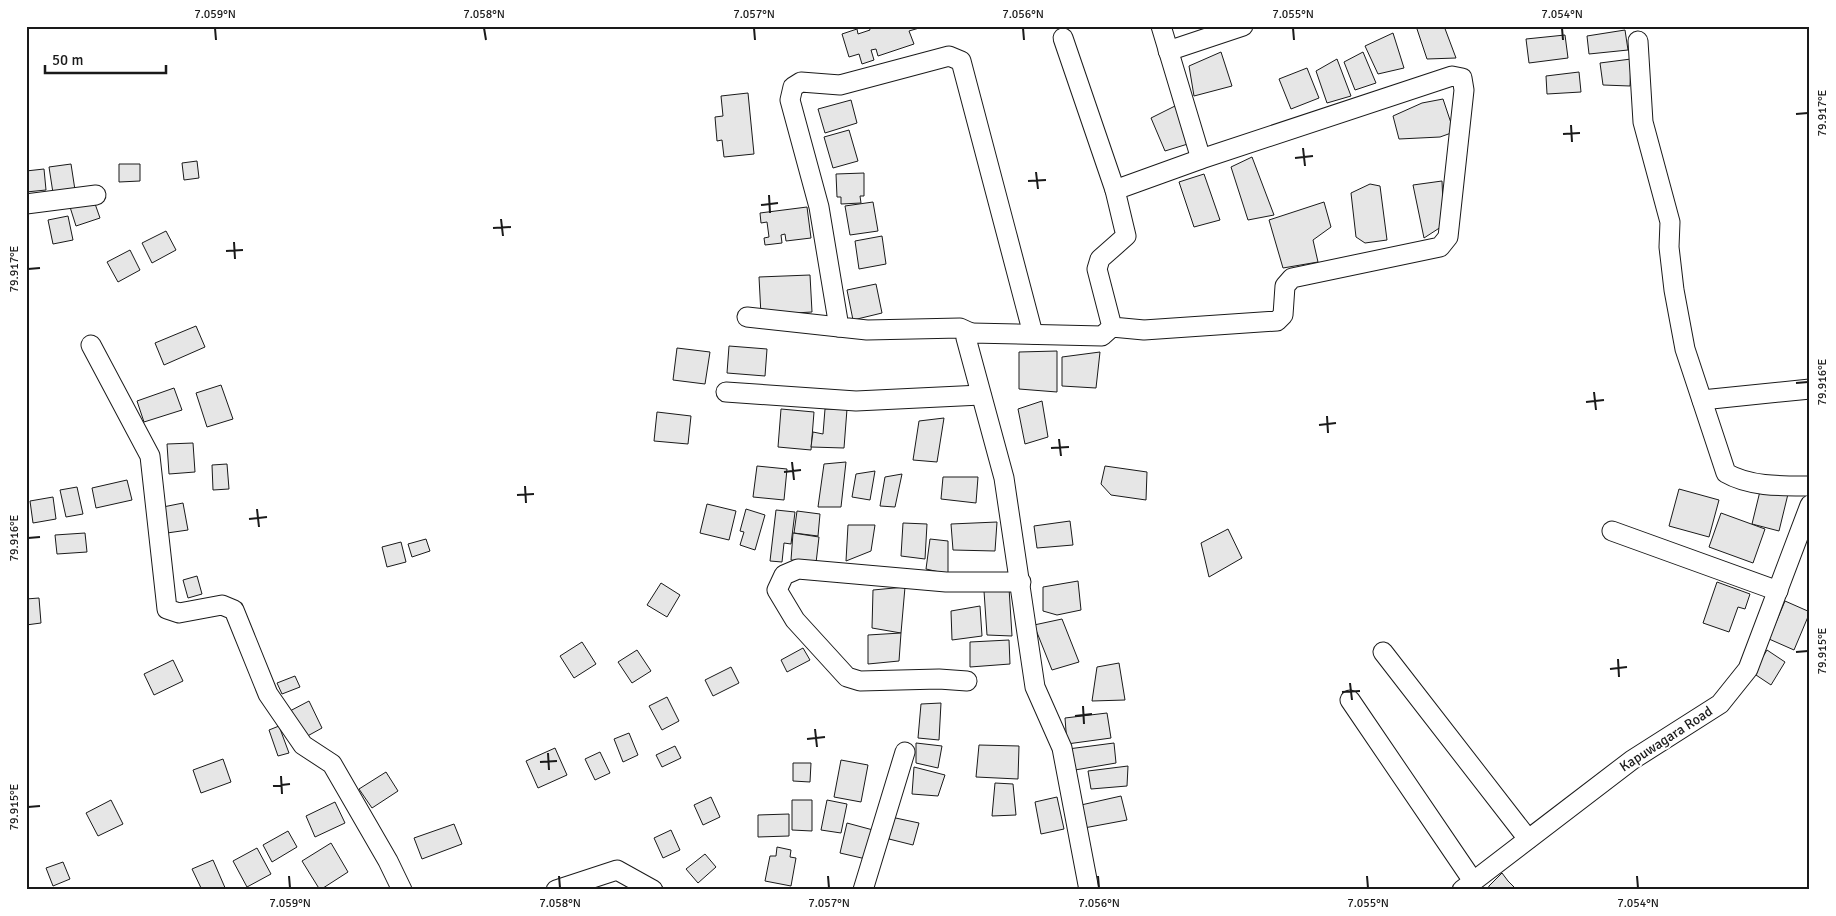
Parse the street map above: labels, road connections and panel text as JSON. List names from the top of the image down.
{
  "streets": {
    "street": ["Kapuwagara Road"]
  },
  "scale_bar": "50 m",
  "coordinates": [
    "7.059°N",
    "7.058°N",
    "7.057°N",
    "7.056°N",
    "7.055°N",
    "7.054°N",
    "79.917°E",
    "79.916°E",
    "79.915°E"
  ]
}
